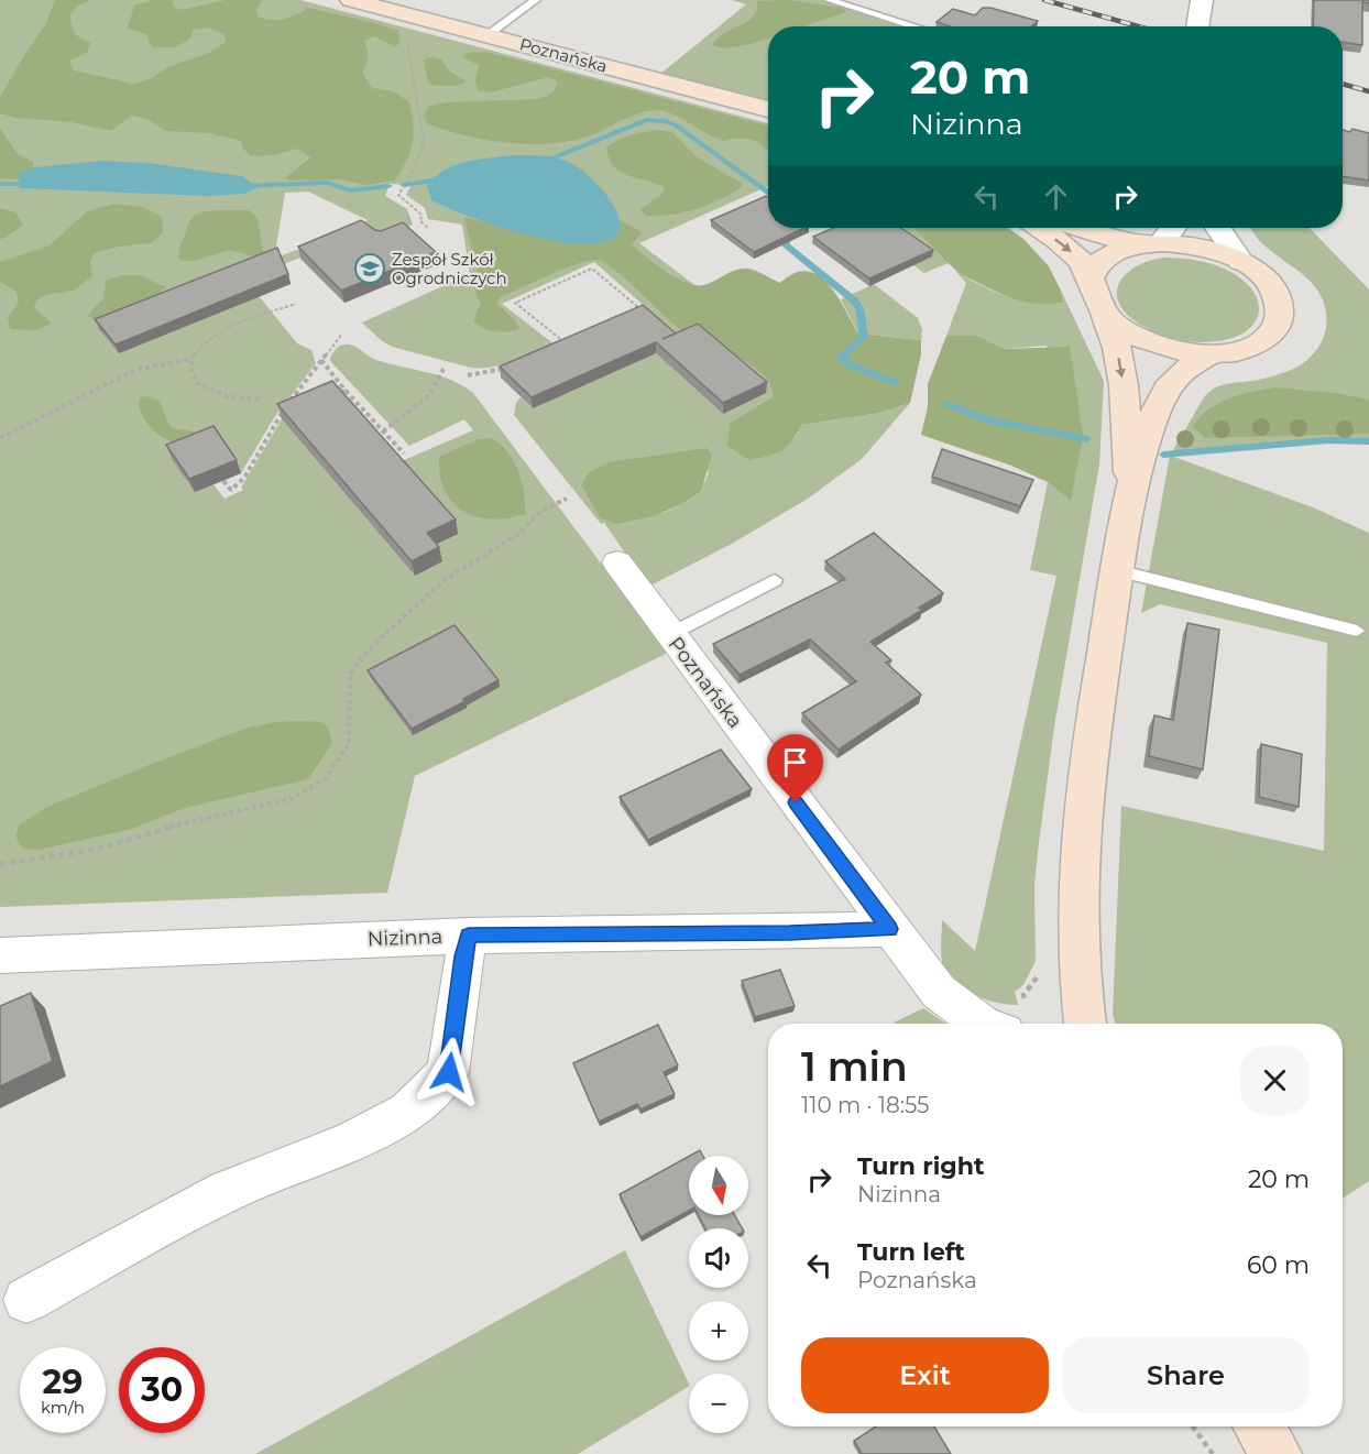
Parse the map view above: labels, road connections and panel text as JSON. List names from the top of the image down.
{
  "streets": {
    "main road": ["Poznańska"],
    "street": ["Nizinna"]
  },
  "crossings": [
    ["Poznańska", "Nizinna"]
  ],
  "places": {
    "school or university": ["Zespół Szkół Ogrodniczych"]
  },
  "north": "bottom",
  "page": {
    "turn": ["20 m", "Nizinna"],
    "heading": ["1 min", "110 m · 18:55"],
    "list": [
      {
        "name": "Turn right",
        "note": "Nizinna",
        "value": "20 m"
      },
      {
        "name": "Turn left",
        "note": "Poznańska",
        "value": "60 m"
      }
    ],
    "map_buttons": ["+", "−"],
    "buttons": ["Exit", "Share"],
    "speed": "29 km/h",
    "limit": "30"
  }
}
